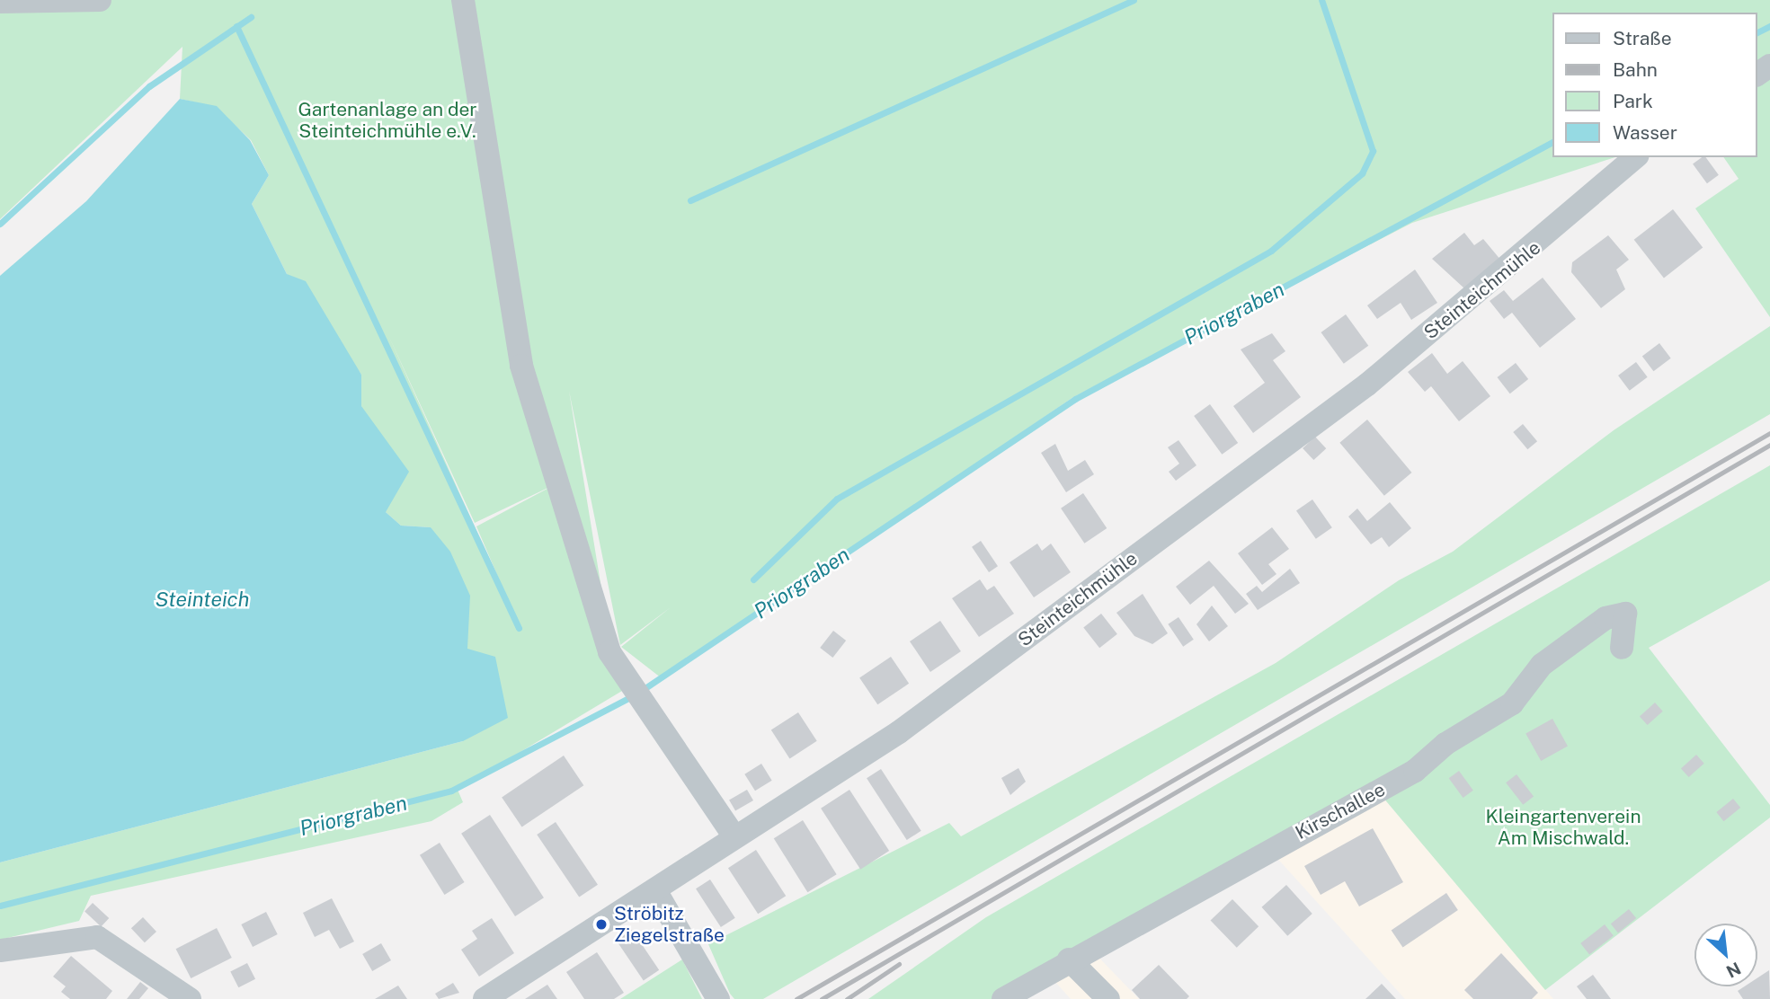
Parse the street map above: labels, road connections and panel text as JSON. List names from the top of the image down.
{
  "streets": {
    "street": ["Steinteichmühle", "Kirschallee"]
  },
  "water": ["Priorgraben", "Steinteich"],
  "parks": ["Gartenanlage an der Steinteichmühle e.V.", "Kleingartenverein Am Mischwald."],
  "places": ["Ströbitz Ziegelstraße"],
  "legend": [
    "Straße",
    "Bahn",
    "Park",
    "Wasser"
  ],
  "north": "bottom right"
}
